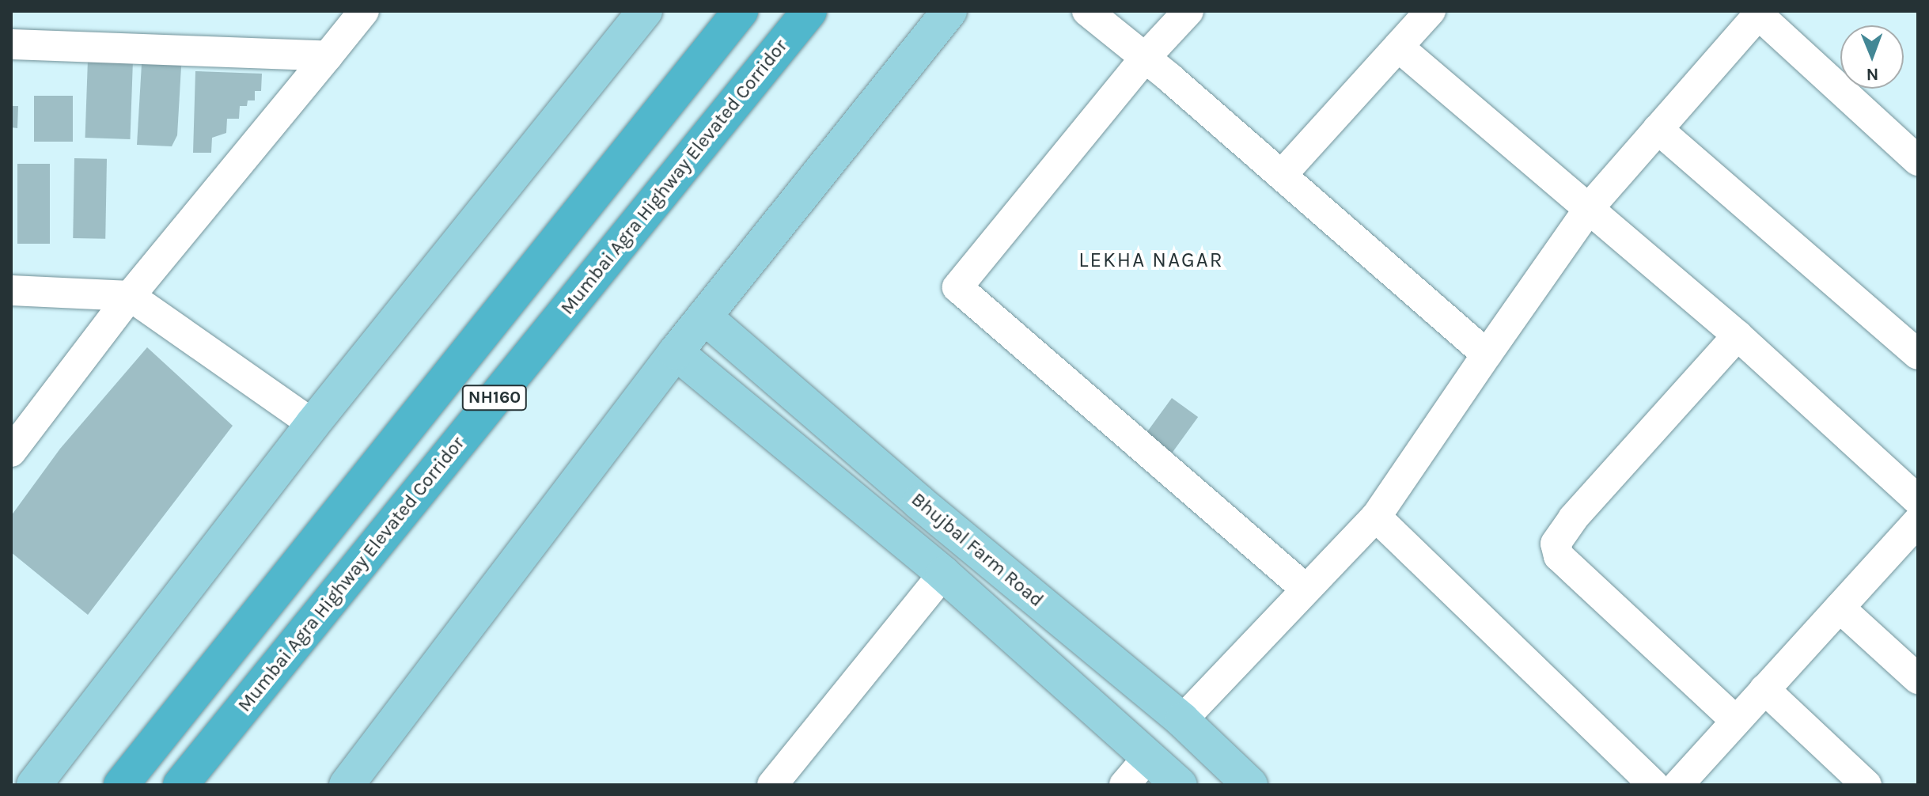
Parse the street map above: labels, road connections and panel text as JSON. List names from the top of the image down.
{
  "streets": {
    "highway": ["Mumbai Agra Highway Elevated Corridor", "NH160"],
    "main road": ["Bhujbal Farm Road"]
  },
  "districts": ["LEKHA NAGAR"],
  "north": "bottom"
}
